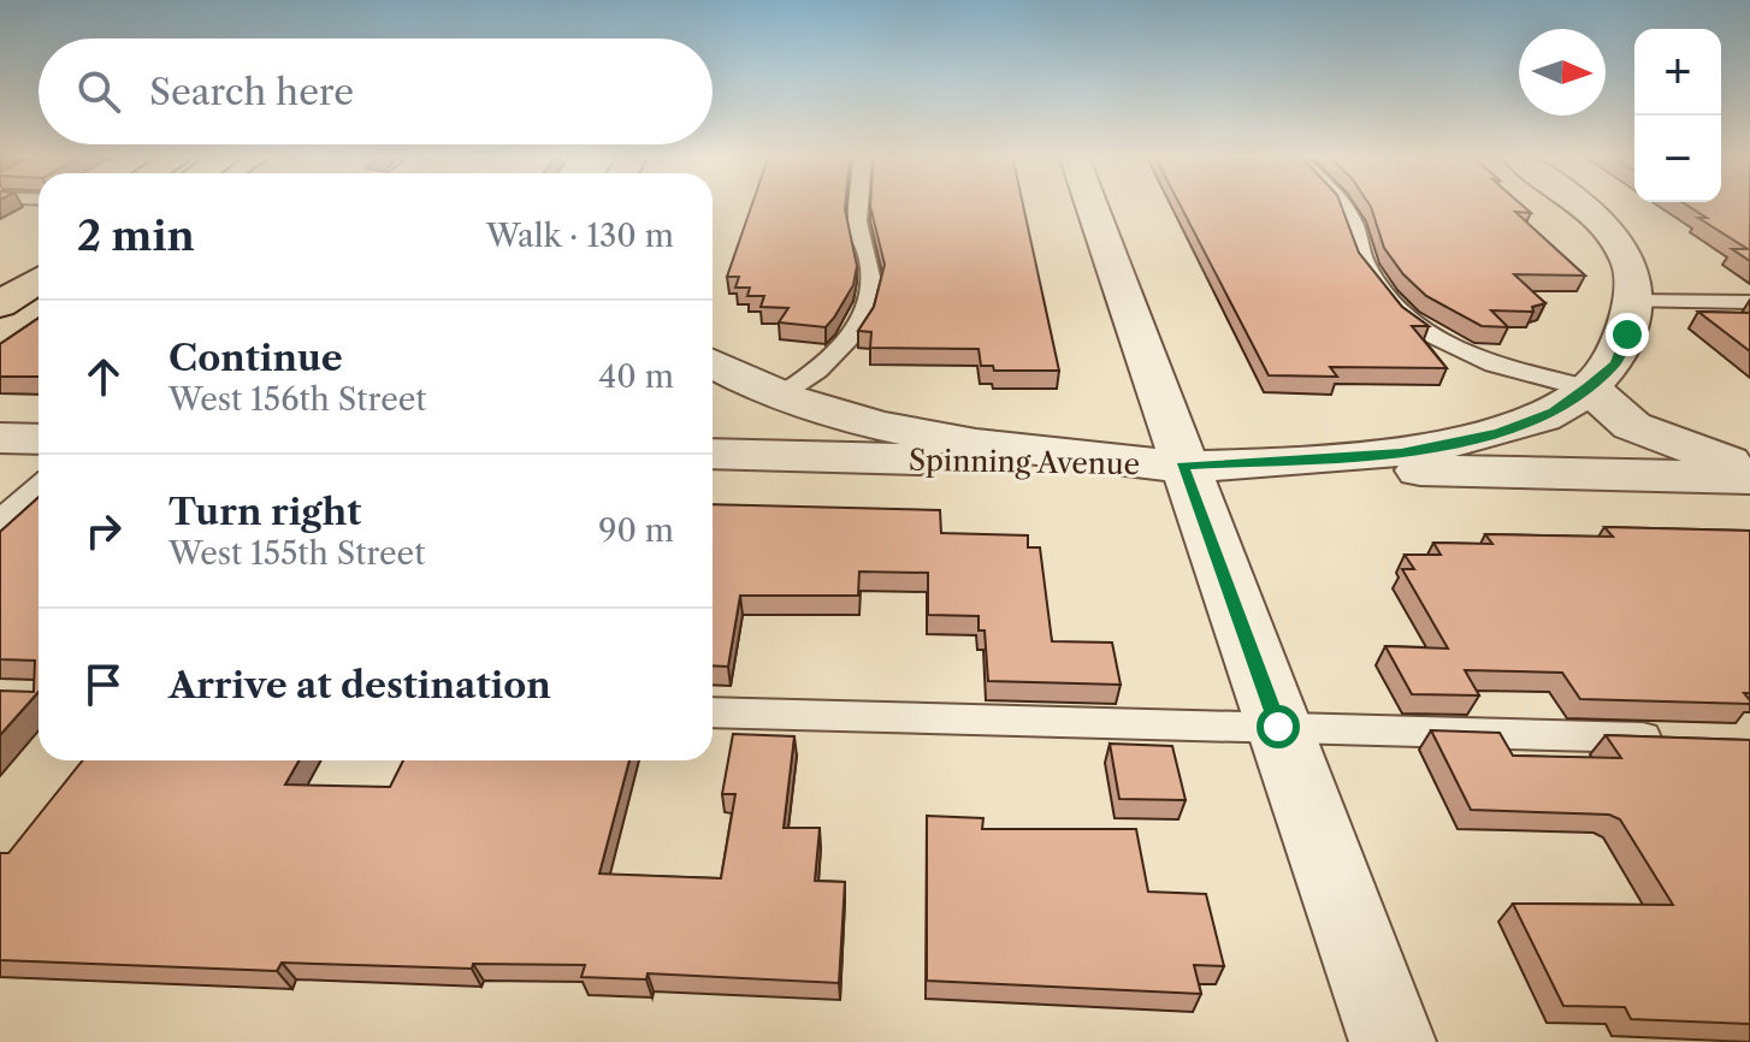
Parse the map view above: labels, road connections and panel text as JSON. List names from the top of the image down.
{
  "streets": {
    "street": ["Spinning Avenue"]
  },
  "north": "right",
  "page": {
    "map_buttons": ["+", "−"],
    "search": "Search here",
    "heading": ["2 min", "Walk · 130 m"],
    "list": [
      ["Continue", "West 156th Street", "40 m"],
      ["Turn right", "West 155th Street", "90 m"],
      "Arrive at destination"
    ]
  }
}
